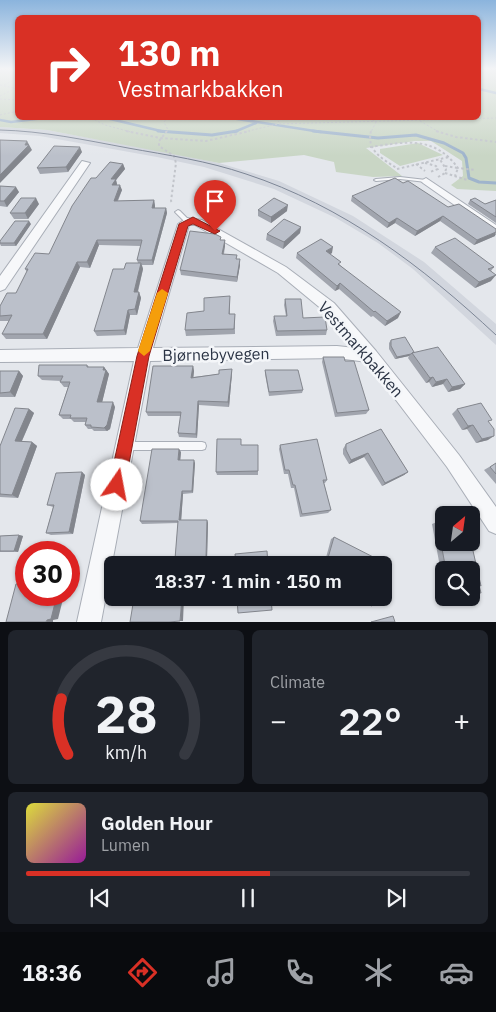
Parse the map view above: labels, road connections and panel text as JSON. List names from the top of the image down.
{
  "streets": {
    "street": ["Vestmarkbakken", "Bjørnebyvegen"]
  },
  "crossings": [
    ["Vestmarkbakken", "Bjørnebyvegen"]
  ],
  "north": "top right",
  "page": {
    "turn": ["130 m", "Vestmarkbakken"],
    "limit": "30",
    "trip": "18:37 · 1 min · 150 m",
    "tile": "Climate",
    "heat": ["−", "22°", "+"],
    "song": ["Golden Hour", "Lumen"],
    "tabs": "18:36",
    "gauge": ["28", "km/h"]
  }
}
